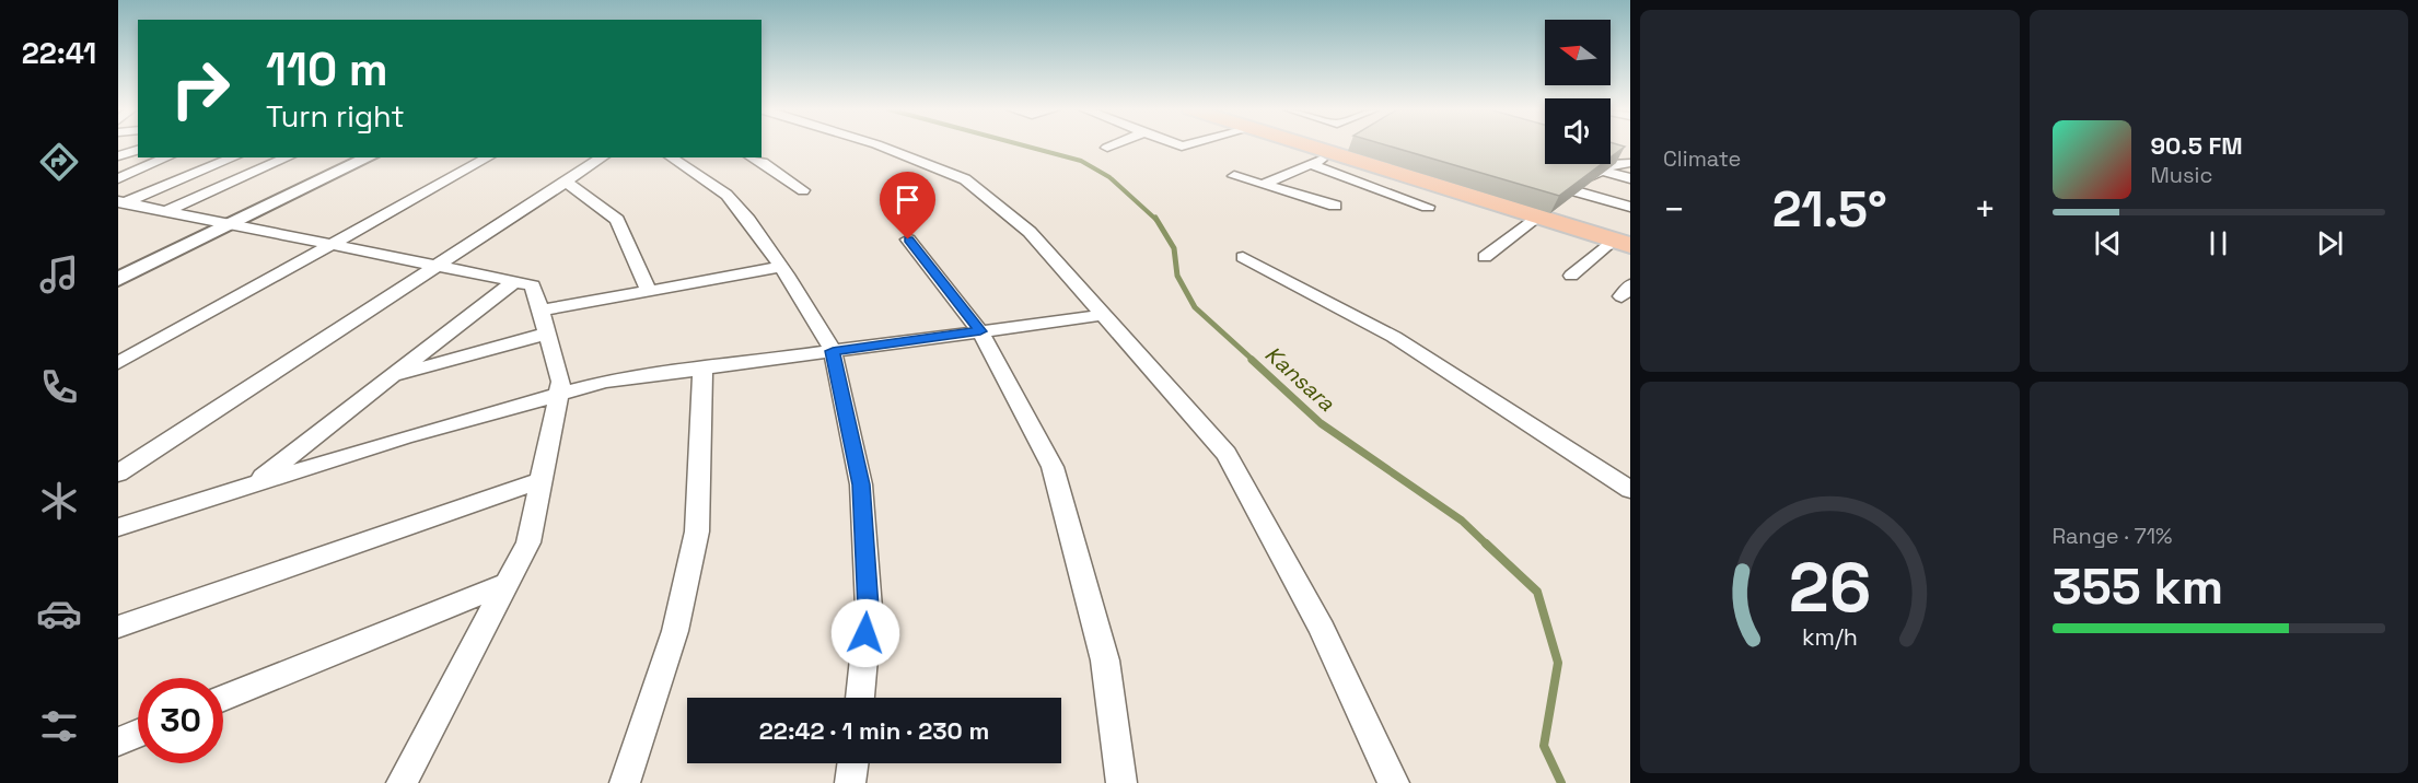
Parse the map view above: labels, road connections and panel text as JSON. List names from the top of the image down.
{
  "water": ["Kansara"],
  "north": "left",
  "page": {
    "tabs": "22:41",
    "tile": [
      "Climate",
      ["Range · 71%", "355 km"]
    ],
    "turn": ["110 m", "Turn right"],
    "song": ["90.5 FM", "Music"],
    "heat": ["−", "21.5°", "+"],
    "limit": "30",
    "trip": "22:42 · 1 min · 230 m",
    "gauge": ["26", "km/h"]
  }
}
